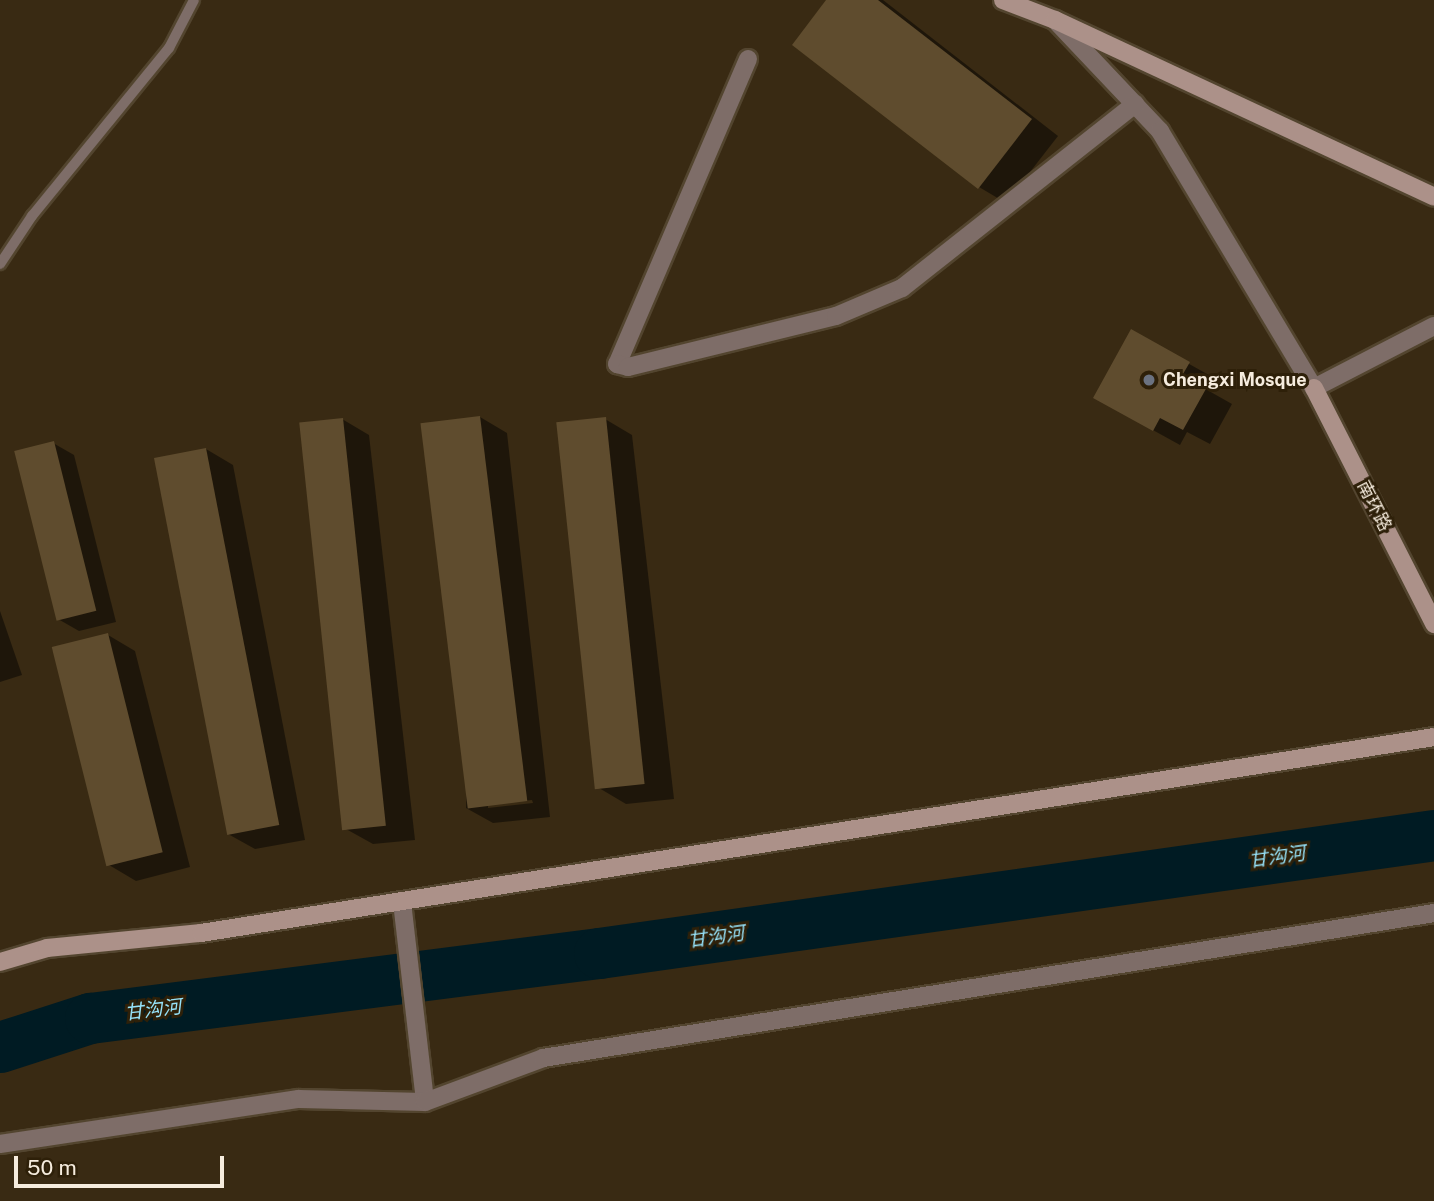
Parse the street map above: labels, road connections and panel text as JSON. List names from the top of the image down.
{
  "streets": {
    "street": ["南环路"]
  },
  "water": ["甘沟河"],
  "places": ["Chengxi Mosque"],
  "scale_bar": "50 m"
}
